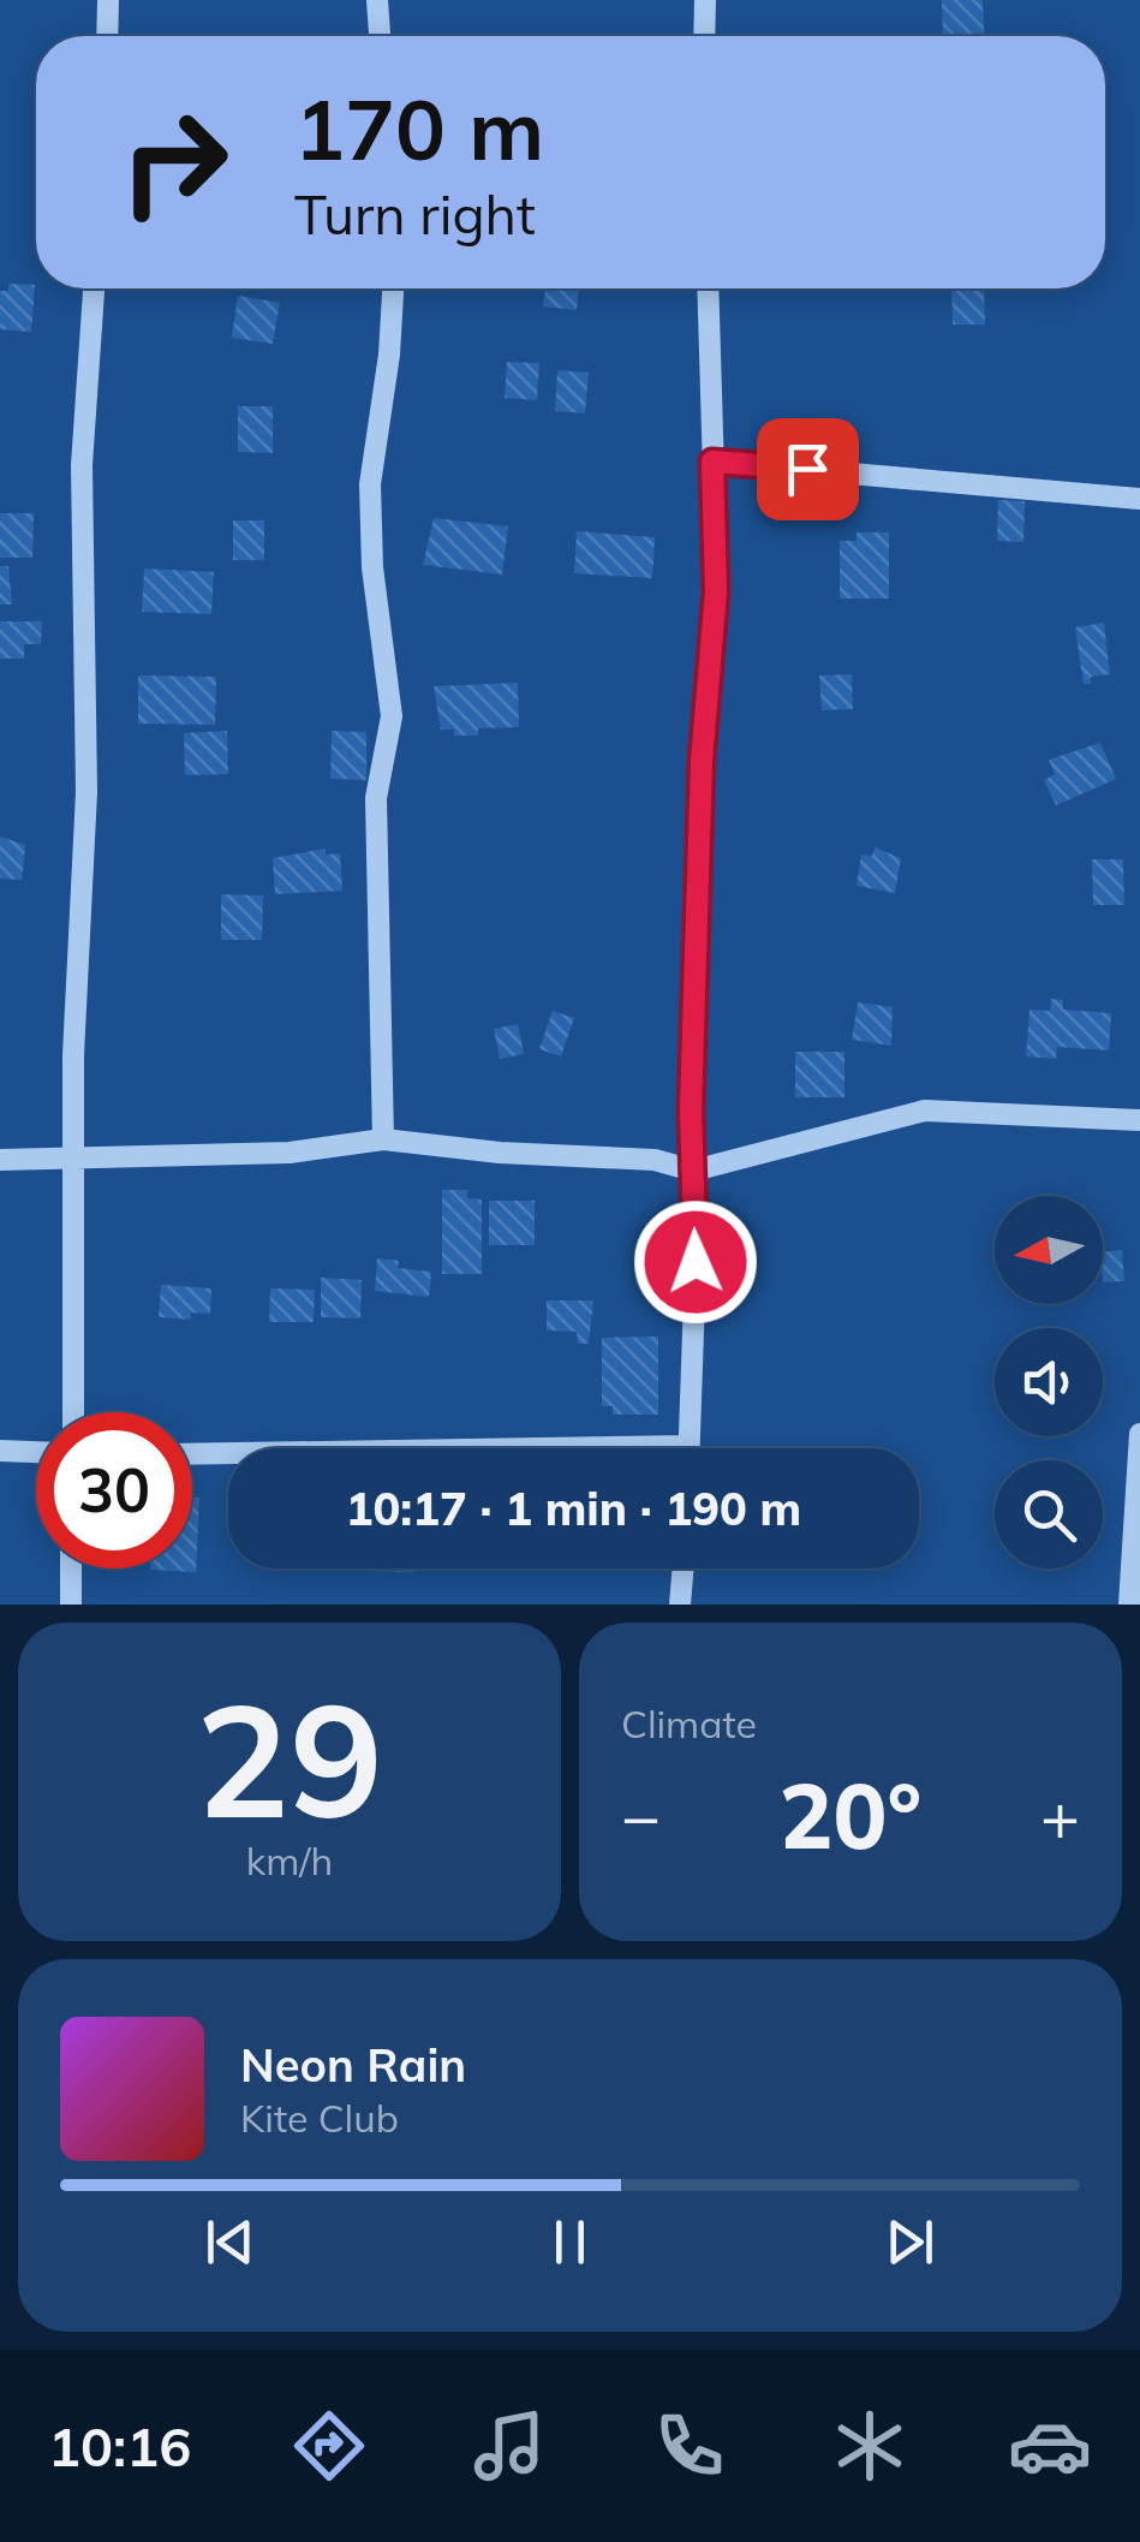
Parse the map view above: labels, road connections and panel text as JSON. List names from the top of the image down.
{
  "north": "left",
  "page": {
    "turn": ["170 m", "Turn right"],
    "limit": "30",
    "trip": "10:17 · 1 min · 190 m",
    "tile": [
      ["29", "km/h"],
      "Climate"
    ],
    "heat": ["−", "20°", "+"],
    "song": ["Neon Rain", "Kite Club"],
    "tabs": "10:16"
  }
}
